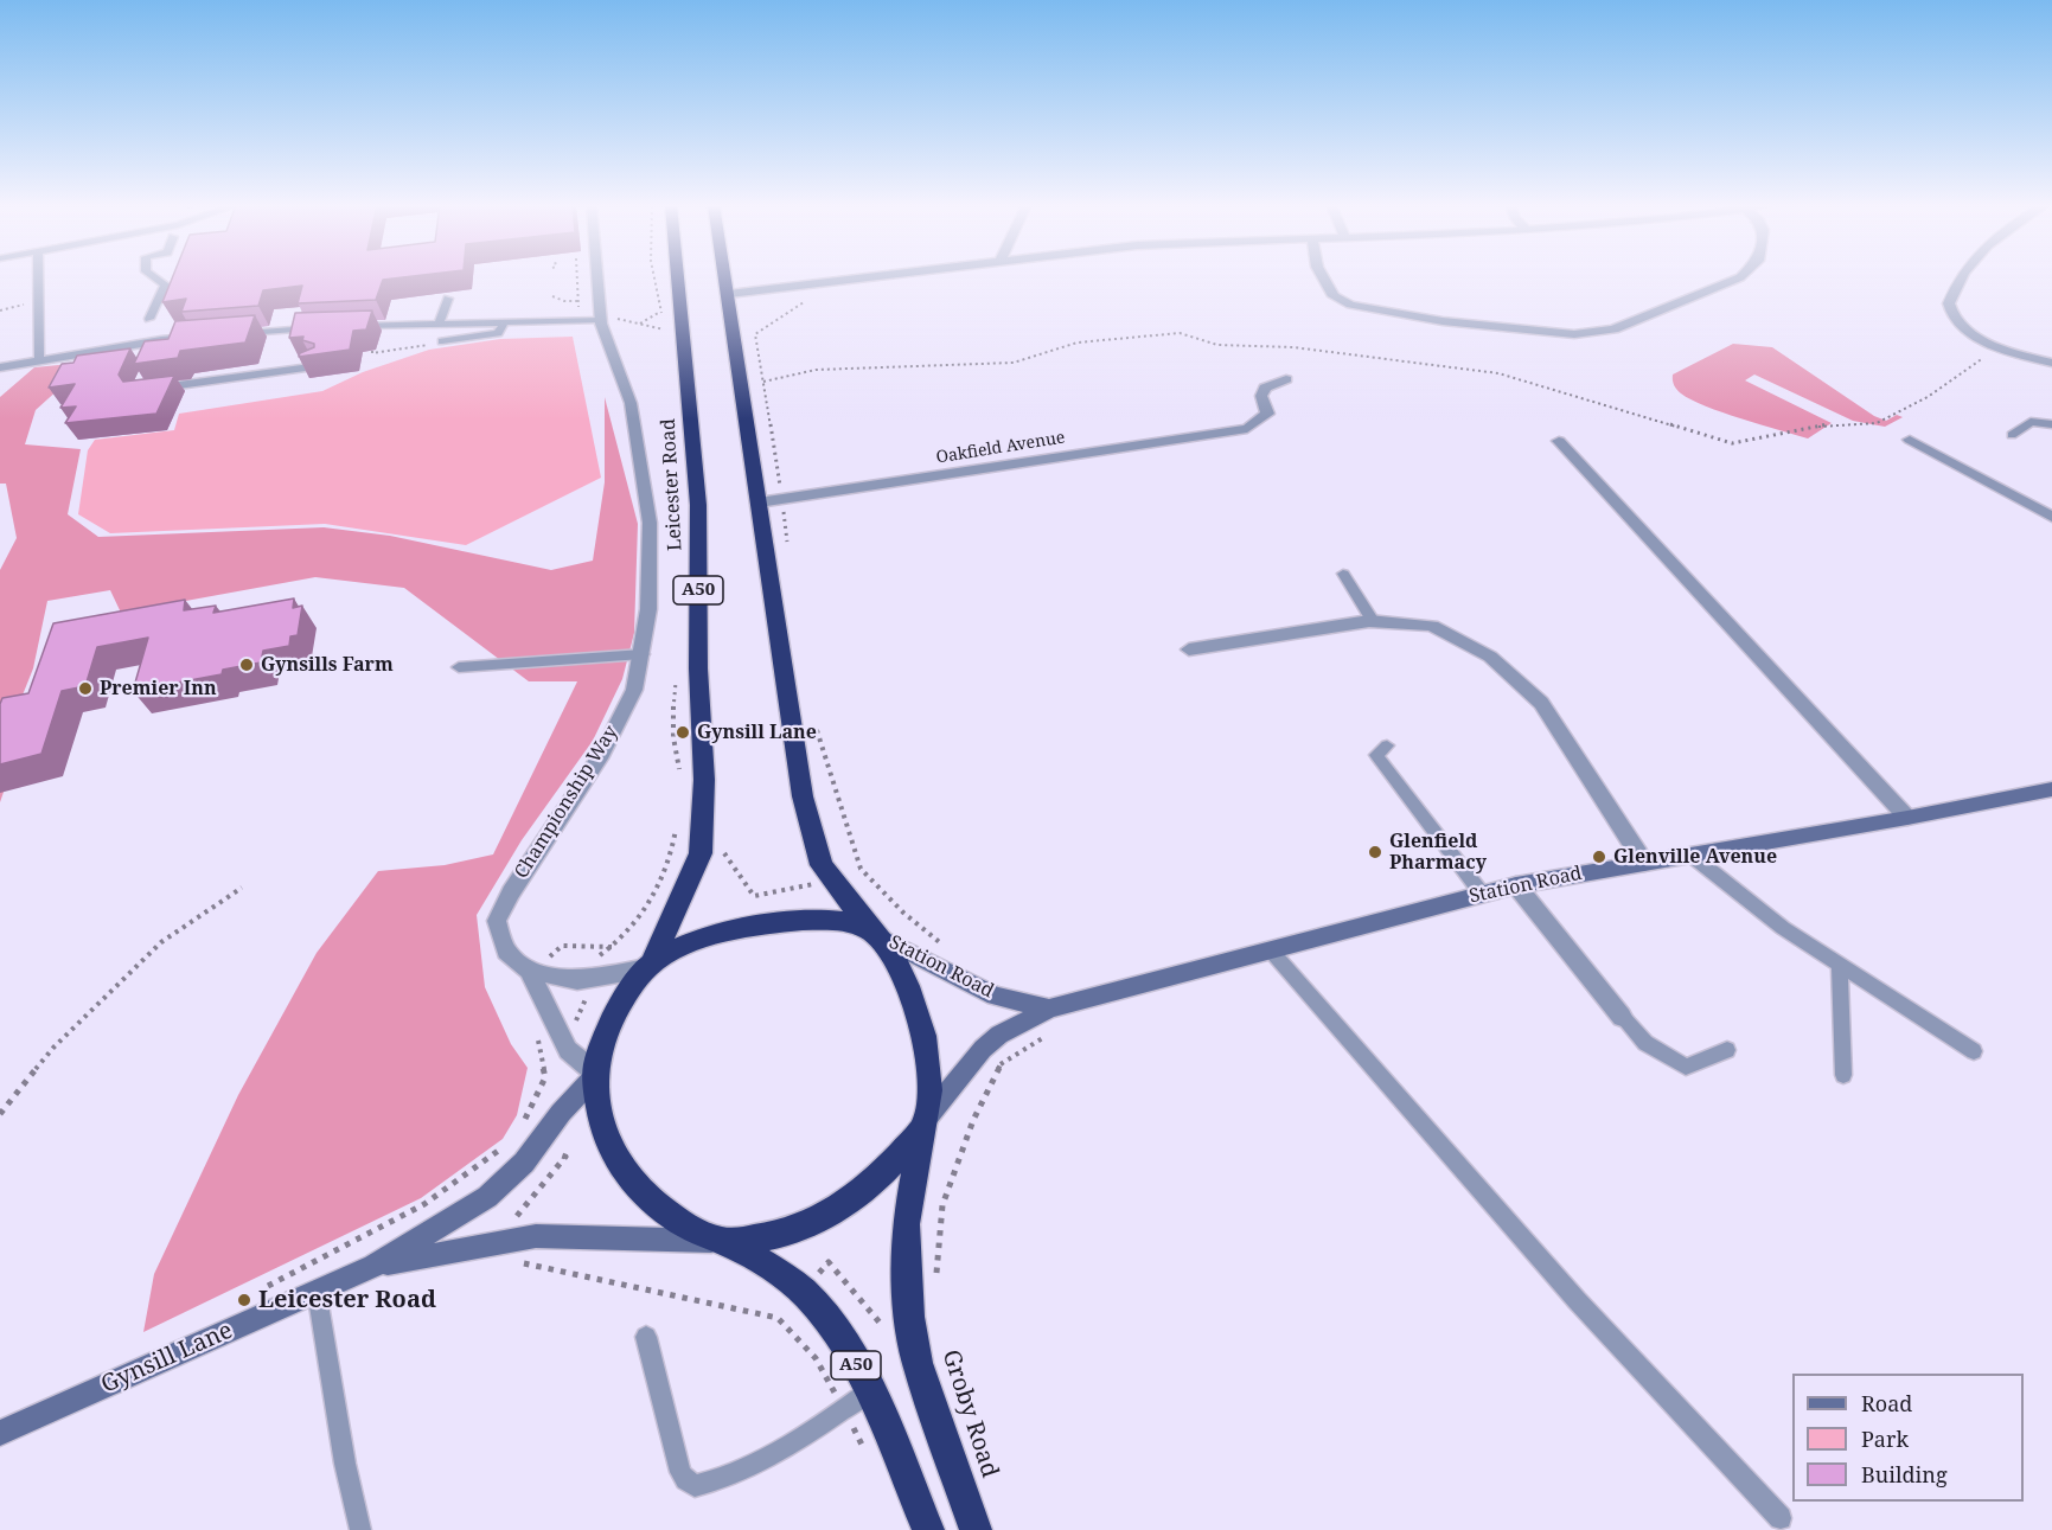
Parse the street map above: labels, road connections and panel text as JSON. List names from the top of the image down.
{
  "streets": {
    "highway": ["Leicester Road", "A50", "Groby Road"],
    "street": [
      "Oakfield Avenue",
      "Championship Way",
      "Station Road",
      "Gynsill Lane"
    ]
  },
  "crossings": [
    ["Leicester Road", "A50"],
    ["A50", "Championship Way"],
    ["A50", "Gynsill Lane"],
    ["Championship Way", "Gynsill Lane"],
    ["Station Road", "Groby Road"]
  ],
  "places": [
    "Gynsills Farm",
    "Premier Inn",
    "Gynsill Lane",
    "Glenfield Pharmacy",
    "Glenville Avenue",
    "Leicester Road"
  ],
  "legend": ["Road", "Park", "Building"]
}
